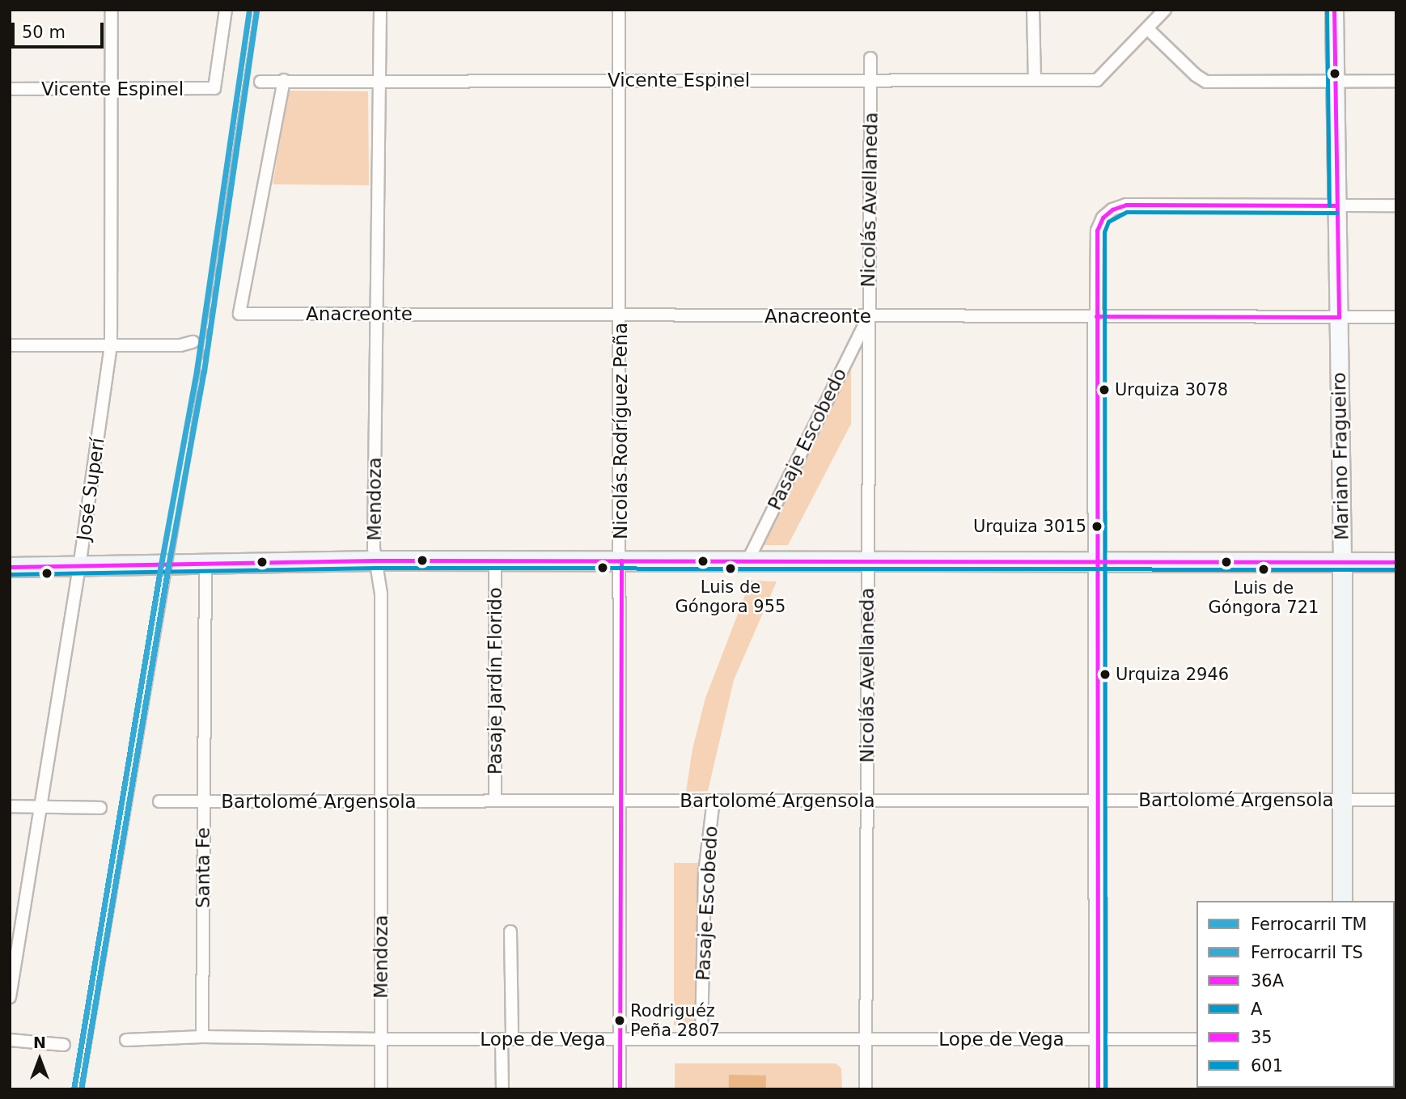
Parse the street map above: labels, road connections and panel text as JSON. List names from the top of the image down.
{
  "streets": {
    "main road": ["Mariano Fragueiro"],
    "street": [
      "Vicente Espinel",
      "Nicolás Avellaneda",
      "Anacreonte",
      "Nicolás Rodríguez Peña",
      "Pasaje Escobedo",
      "José Superí",
      "Mendoza",
      "Pasaje Jardín Florido",
      "Bartolomé Argensola",
      "Santa Fe",
      "Lope de Vega"
    ]
  },
  "crossings": [
    ["Vicente Espinel", "Nicolás Avellaneda"],
    ["Vicente Espinel", "Anacreonte"],
    ["Vicente Espinel", "Nicolás Rodríguez Peña"],
    ["Vicente Espinel", "José Superí"],
    ["Vicente Espinel", "Mendoza"],
    ["Nicolás Avellaneda", "Anacreonte"],
    ["Nicolás Avellaneda", "Pasaje Escobedo"],
    ["Nicolás Avellaneda", "Bartolomé Argensola"],
    ["Nicolás Avellaneda", "Lope de Vega"],
    ["Anacreonte", "Nicolás Rodríguez Peña"],
    ["Anacreonte", "Pasaje Escobedo"],
    ["Anacreonte", "Mariano Fragueiro"],
    ["Anacreonte", "Mendoza"],
    ["Nicolás Rodríguez Peña", "Bartolomé Argensola"],
    ["Nicolás Rodríguez Peña", "Lope de Vega"],
    ["Pasaje Escobedo", "Bartolomé Argensola"],
    ["Pasaje Escobedo", "Lope de Vega"],
    ["Mariano Fragueiro", "Bartolomé Argensola"],
    ["Mendoza", "Bartolomé Argensola"],
    ["Mendoza", "Lope de Vega"],
    ["Pasaje Jardín Florido", "Bartolomé Argensola"],
    ["Bartolomé Argensola", "Santa Fe"],
    ["Santa Fe", "Lope de Vega"]
  ],
  "places": [
    "Urquiza 3078",
    "Urquiza 3015",
    "Luis de Góngora 955",
    "Luis de Góngora 721",
    "Urquiza 2946",
    "Rodriguéz Peña 2807"
  ],
  "lines": [
    "rail line TM",
    "transit line 36A",
    "transit line A",
    "rail line TS",
    "transit line 35",
    "transit line 601"
  ],
  "legend": [
    "Ferrocarril TM",
    "Ferrocarril TS",
    "36A",
    "A",
    "35",
    "601"
  ],
  "scale_bar": "50 m",
  "north": "top"
}
